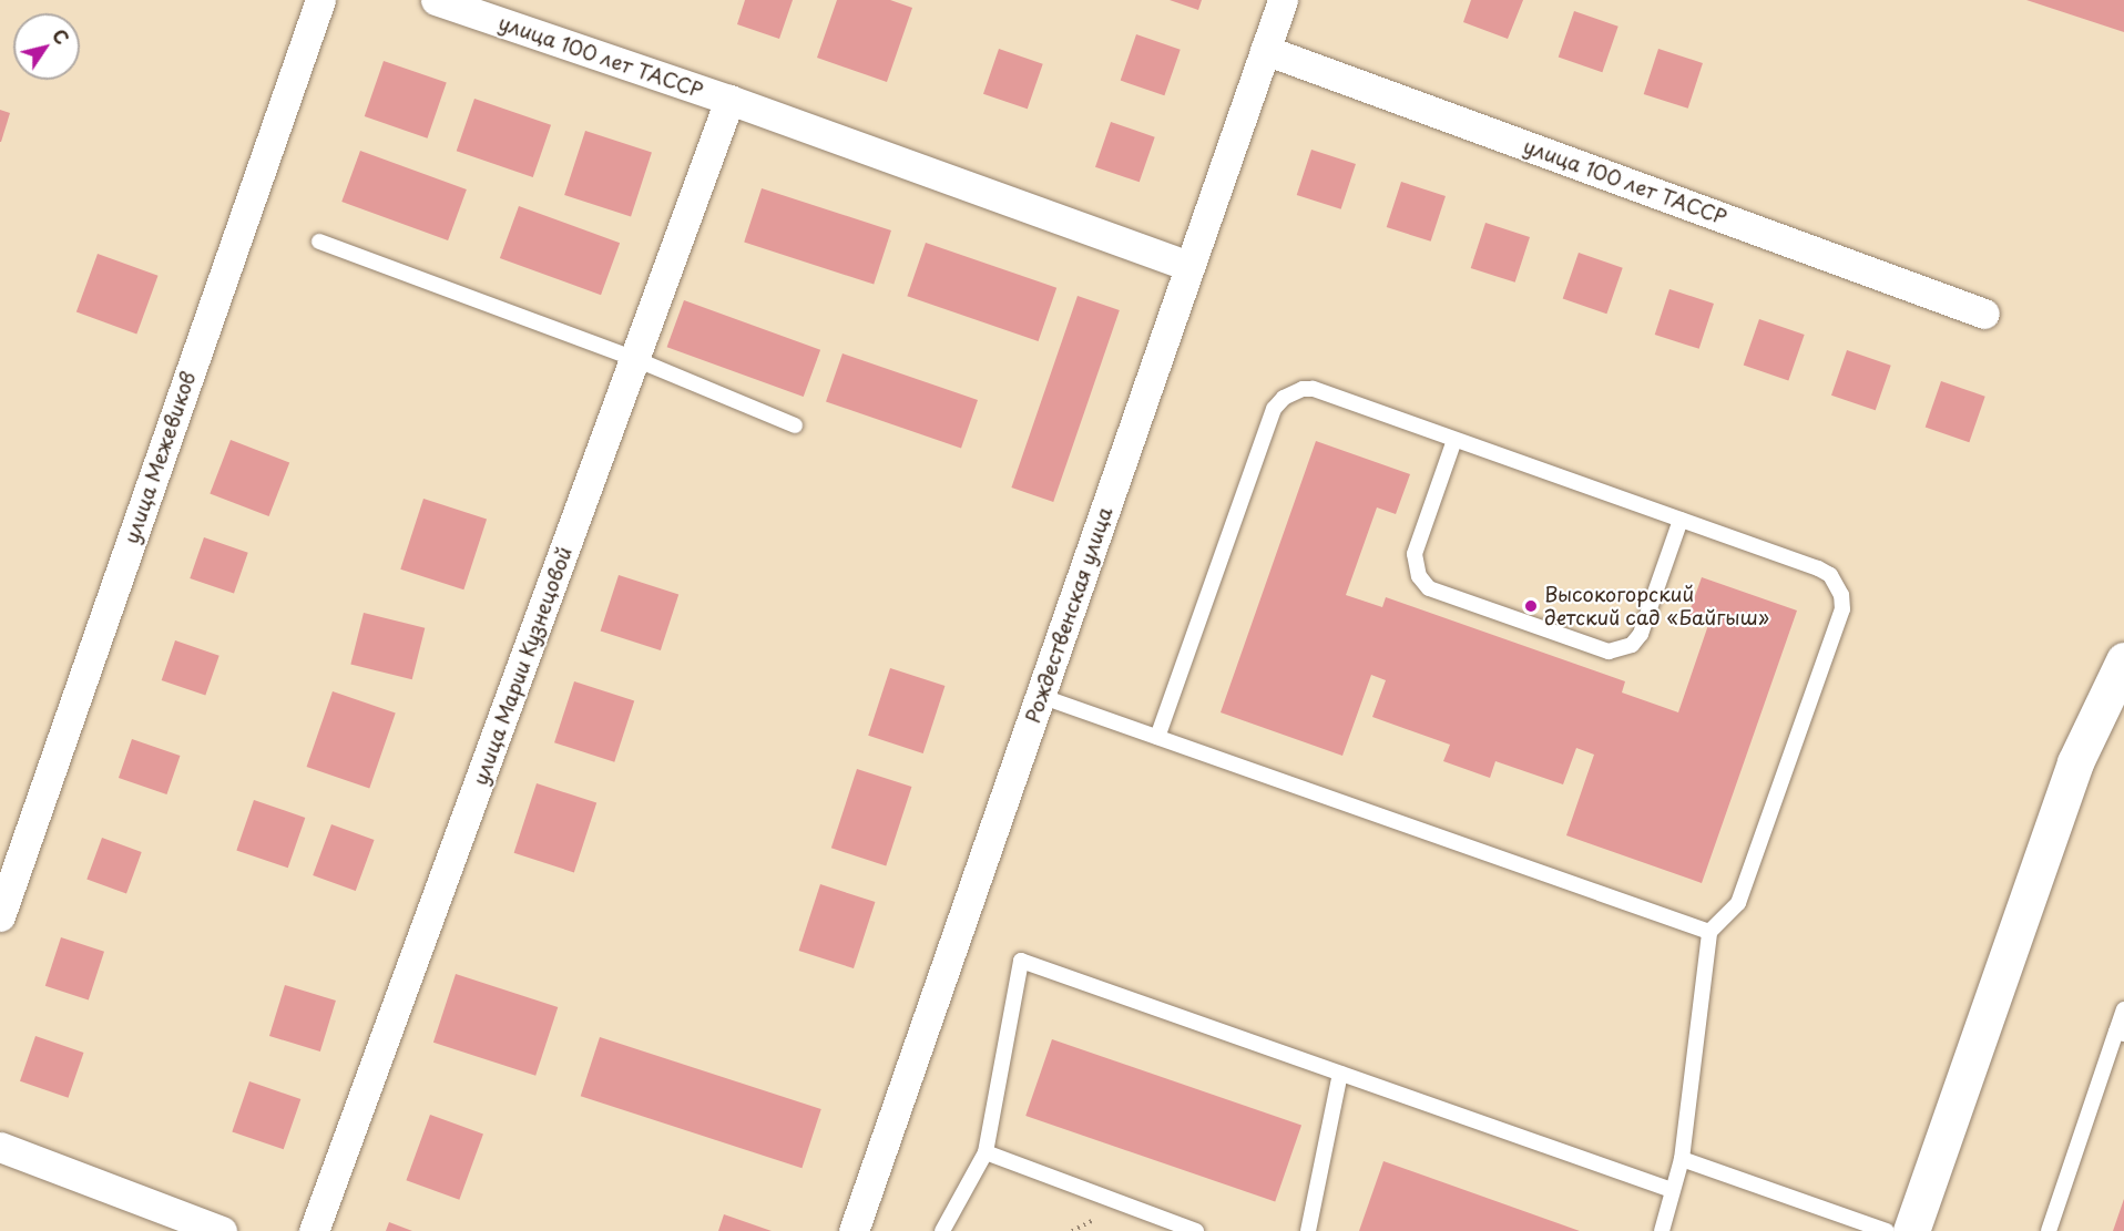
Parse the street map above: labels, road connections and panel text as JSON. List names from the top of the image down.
{
  "streets": {
    "street": [
      "улица 100 лет ТАССР",
      "улица Межевиков",
      "Рождественская улица",
      "улица Марии Кузнецовой"
    ]
  },
  "crossings": [
    ["улица 100 лет ТАССР", "Рождественская улица"],
    ["улица 100 лет ТАССР", "улица Марии Кузнецовой"]
  ],
  "places": ["Высокогорский детский сад «Байгыш»"],
  "north": "top right"
}
